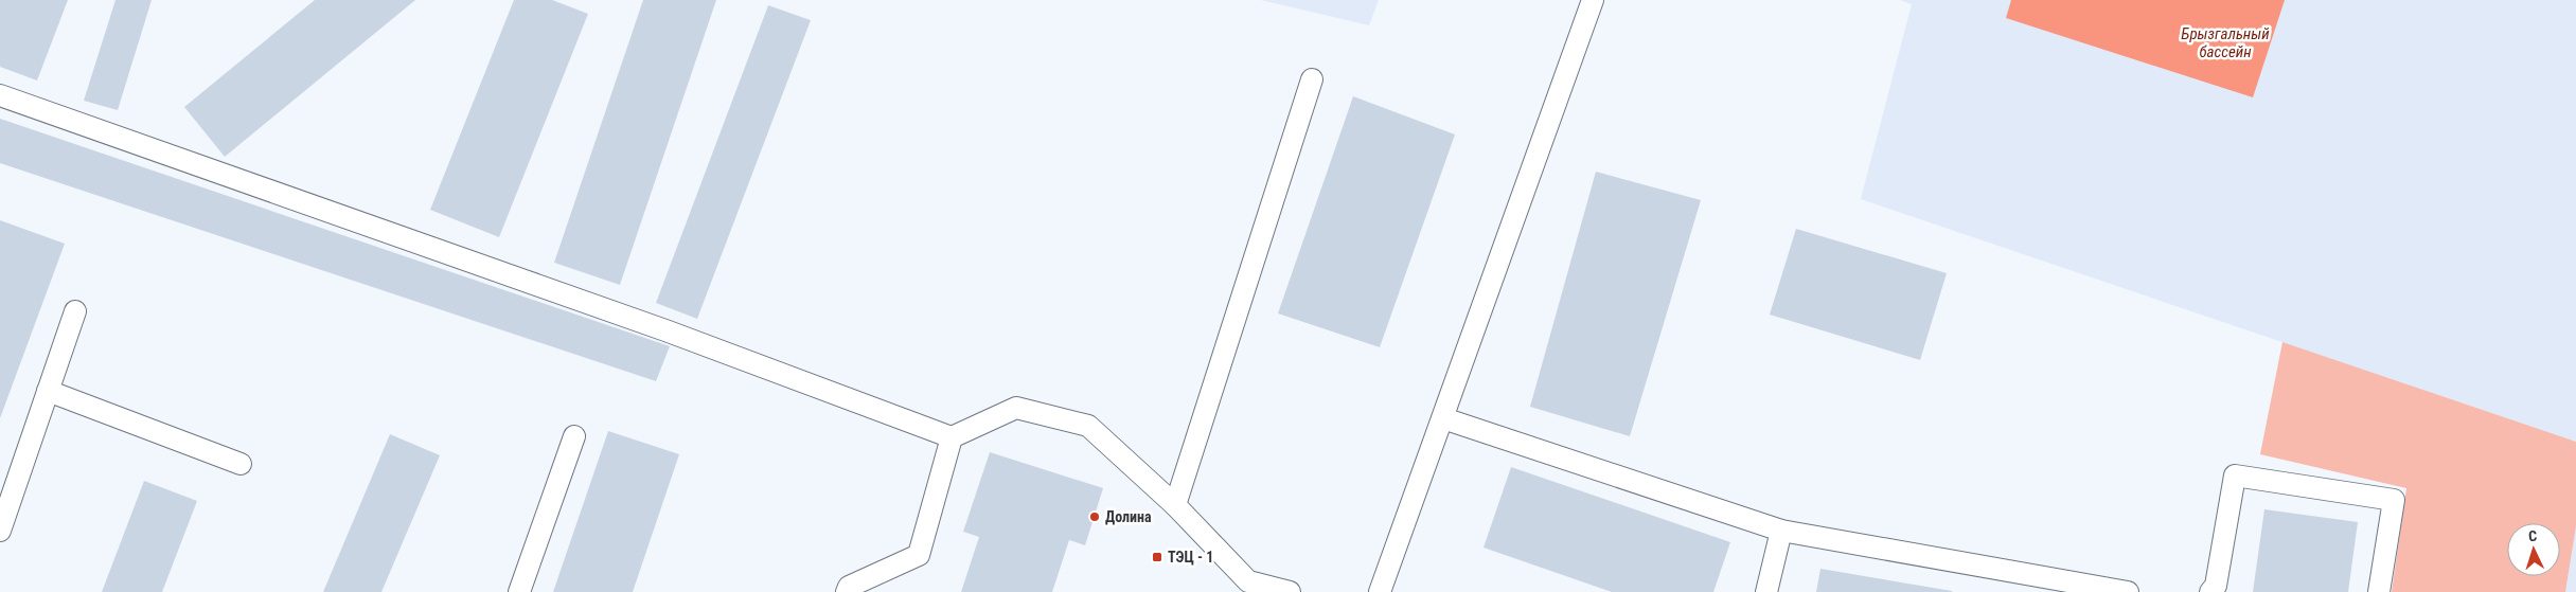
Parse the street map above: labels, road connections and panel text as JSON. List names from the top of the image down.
{
  "water": ["Брызгальный бассейн"],
  "places": {
    "other": ["Долина"],
    "transit": ["ТЭЦ - 1"]
  },
  "north": "top"
}
